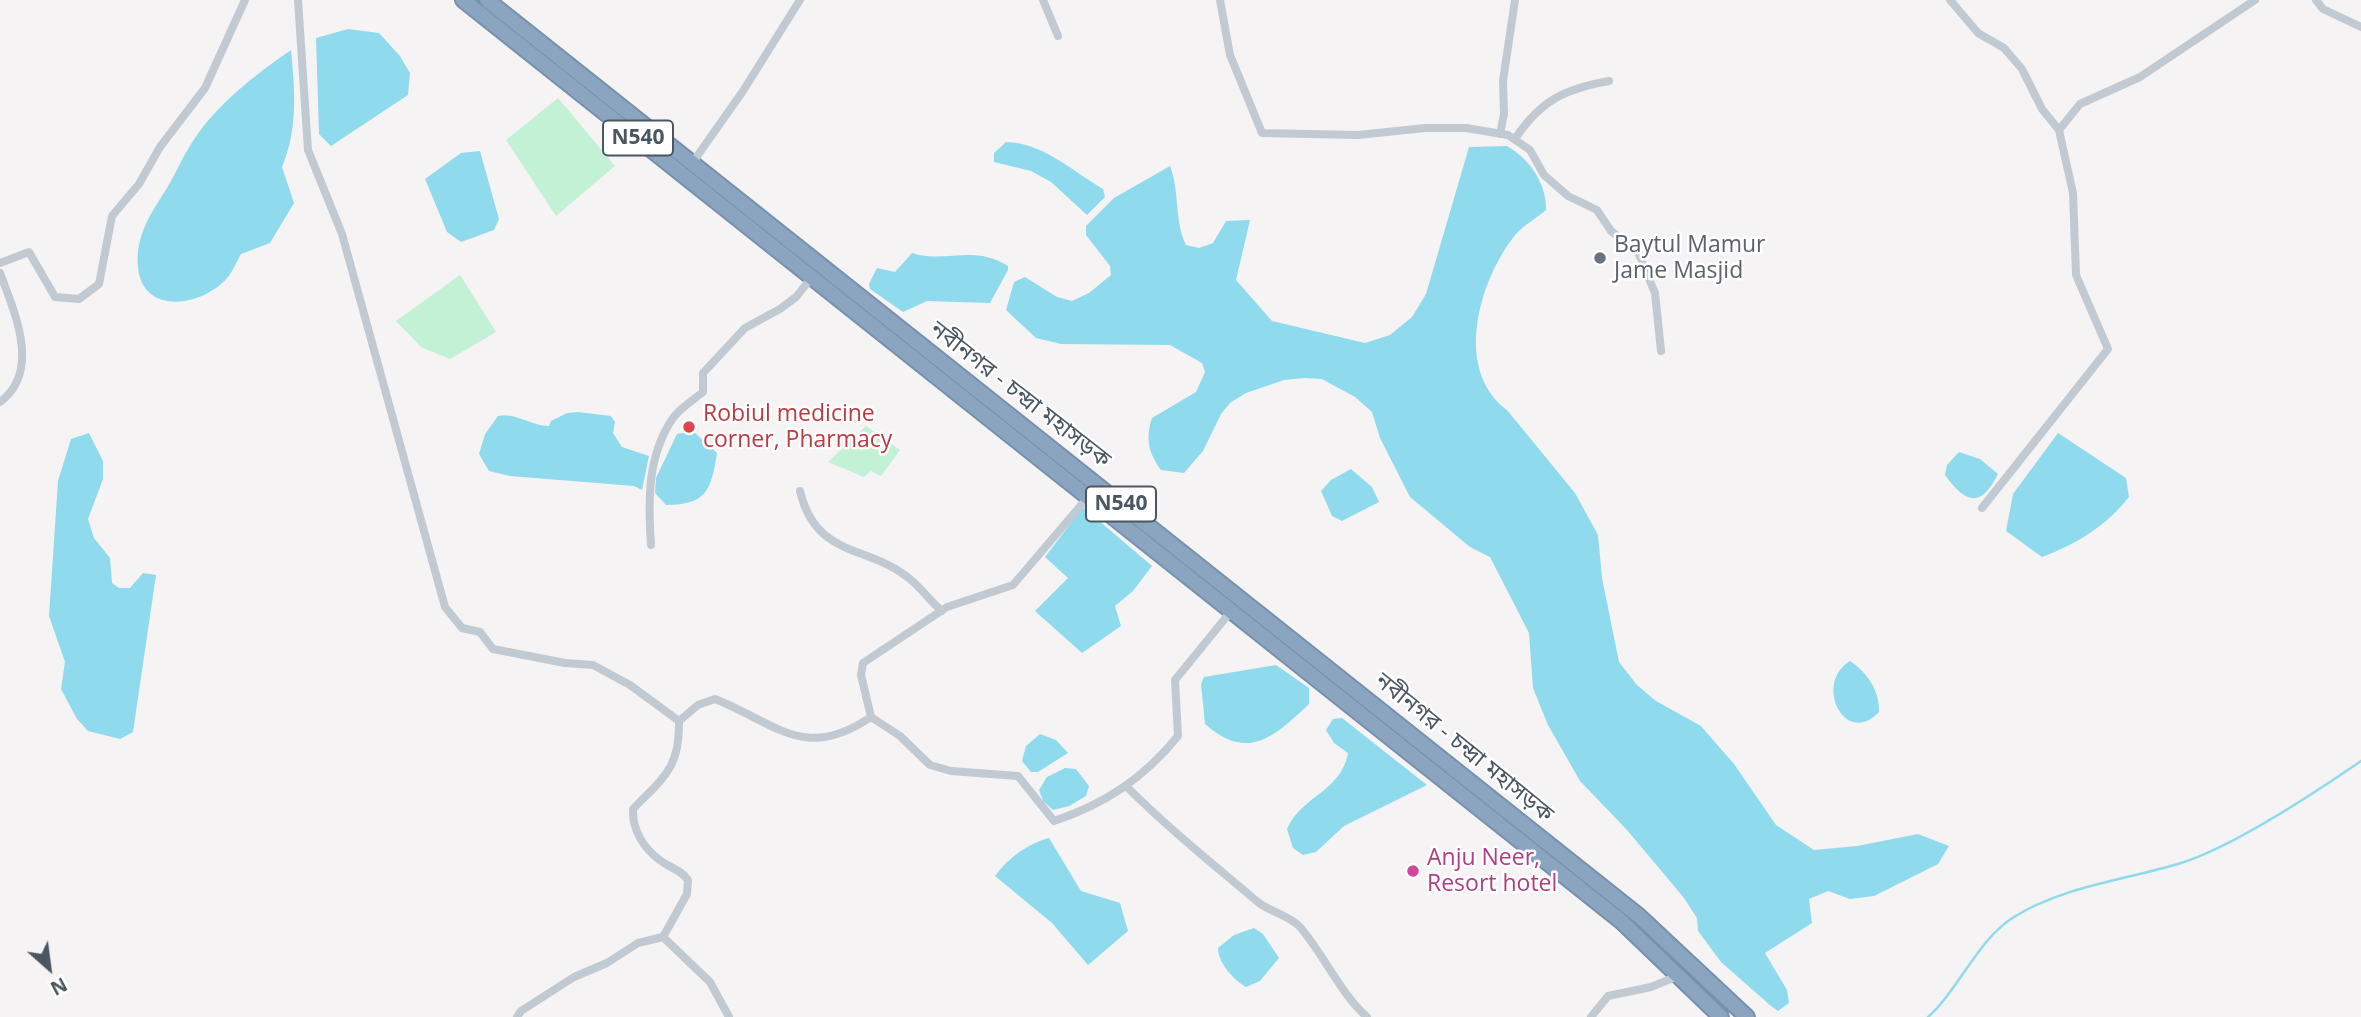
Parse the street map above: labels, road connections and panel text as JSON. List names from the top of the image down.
{
  "streets": {
    "highway": ["N540", "নবীনগর - চন্দ্রা মহাসড়ক"]
  },
  "places": ["Baytul Mamur Jame Masjid", "Robiul medicine corner, Pharmacy", "Anju Neer, Resort hotel"],
  "north": "bottom right"
}
